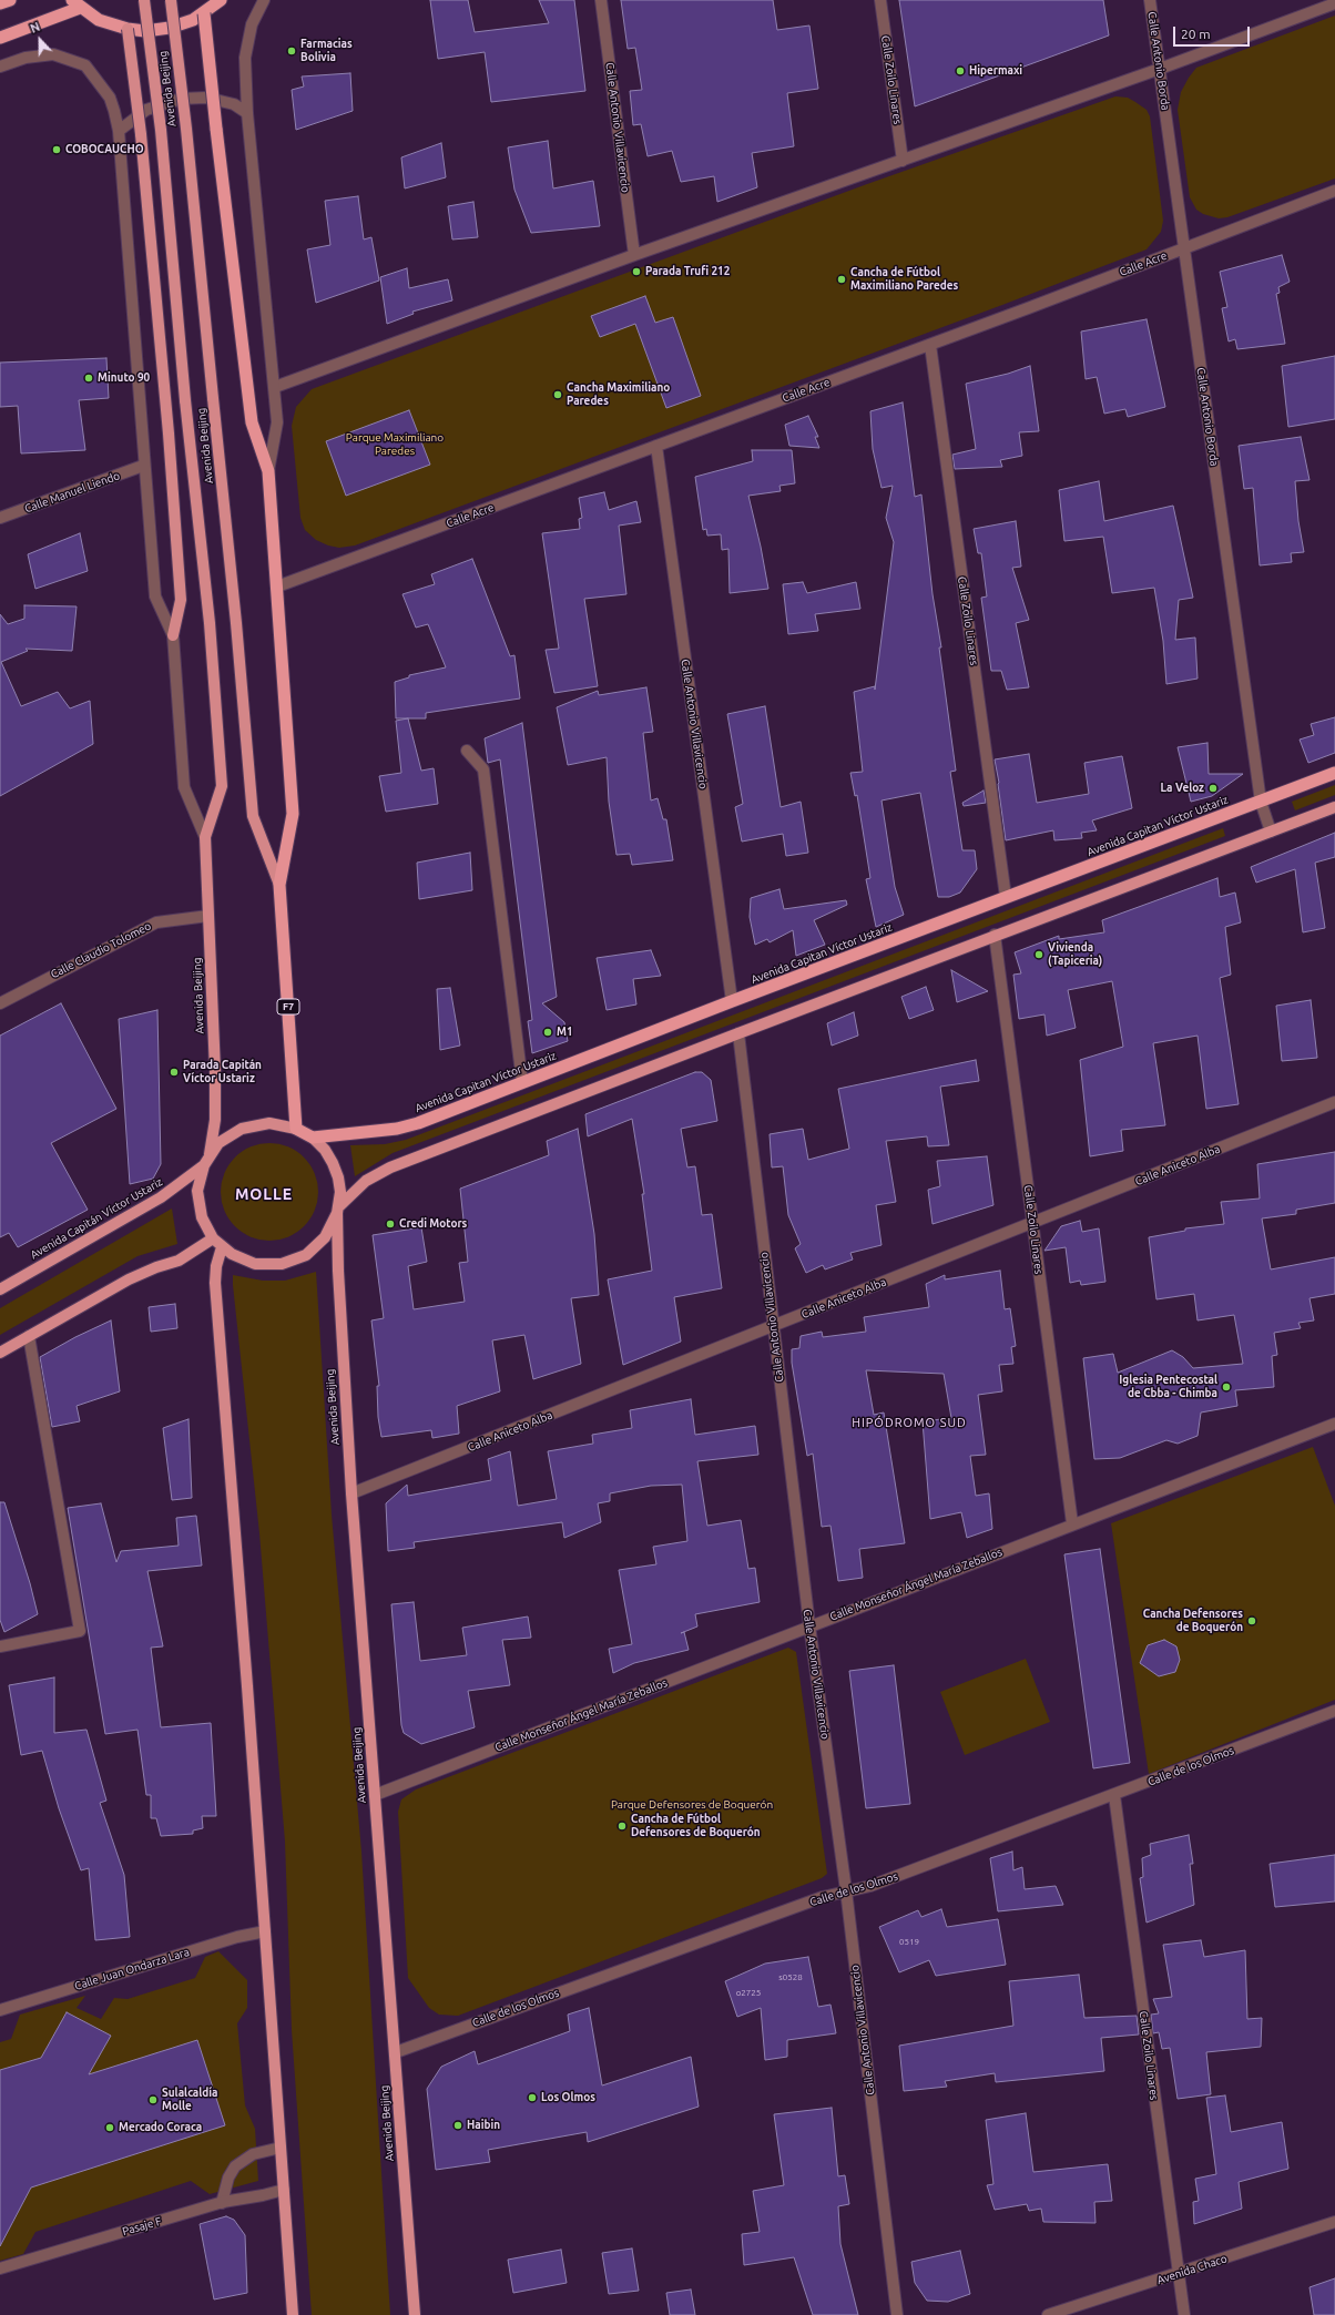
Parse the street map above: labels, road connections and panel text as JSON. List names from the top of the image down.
{
  "streets": {
    "highway": ["Avenida Beijing", "Avenida Capitan Víctor Ustariz", "F7"],
    "main road": ["Avenida Capitán Víctor Ustariz"],
    "street": [
      "Calle Antonio Borda",
      "Calle Zoilo Linares",
      "Calle Antonio Villavicencio",
      "Calle Acre",
      "Calle Manuel Liendo",
      "Calle Claudio Tolomeo",
      "Calle Aniceto Alba",
      "Calle Monseñor Ángel María Zeballos",
      "Calle de los Olmos",
      "Calle Juan Ondarza Lara",
      "Pasaje F",
      "Avenida Chaco"
    ]
  },
  "crossings": [
    ["Calle Antonio Borda", "Calle Acre"],
    ["Calle Antonio Borda", "Avenida Capitan Víctor Ustariz"],
    ["Calle Zoilo Linares", "Calle Acre"],
    ["Calle Zoilo Linares", "Avenida Capitan Víctor Ustariz"],
    ["Calle Zoilo Linares", "Calle Aniceto Alba"],
    ["Calle Zoilo Linares", "Calle Monseñor Ángel María Zeballos"],
    ["Calle Zoilo Linares", "Calle de los Olmos"],
    ["Calle Zoilo Linares", "Avenida Chaco"],
    ["Avenida Beijing", "Calle Acre"],
    ["Avenida Beijing", "Calle Manuel Liendo"],
    ["Avenida Beijing", "Avenida Capitan Víctor Ustariz"],
    ["Avenida Beijing", "Calle Claudio Tolomeo"],
    ["Avenida Beijing", "Calle Aniceto Alba"],
    ["Avenida Beijing", "Avenida Capitán Víctor Ustariz"],
    ["Avenida Beijing", "Calle Monseñor Ángel María Zeballos"],
    ["Avenida Beijing", "Calle de los Olmos"],
    ["Calle Antonio Villavicencio", "Calle Acre"],
    ["Calle Antonio Villavicencio", "Avenida Capitan Víctor Ustariz"],
    ["Calle Antonio Villavicencio", "Calle Aniceto Alba"],
    ["Calle Antonio Villavicencio", "Calle Monseñor Ángel María Zeballos"],
    ["Calle Antonio Villavicencio", "Calle de los Olmos"],
    ["Avenida Capitan Víctor Ustariz", "Avenida Capitán Víctor Ustariz"]
  ],
  "districts": ["MOLLE", "HIPÓDROMO SUD"],
  "parks": ["Parque Maximiliano Paredes", "Parque Defensores de Boquerón"],
  "places": [
    "Farmacias Bolivia",
    "Hipermaxi",
    "COBOCAUCHO",
    "Parada Trufi 212",
    "Cancha de Fútbol Maximiliano Paredes",
    "Minuto 90",
    "Cancha Maximiliano Paredes",
    "La Veloz",
    "Vivienda (Tapiceria)",
    "M1",
    "Parada Capitán Víctor Ustariz",
    "Credi Motors",
    "Iglesia Pentecostal de Cbba - Chimba",
    "Cancha Defensores de Boquerón",
    "Cancha de Fútbol Defensores de Boquerón",
    "Los Olmos",
    "Sulalcaldía Molle",
    "Haibin",
    "Mercado Coraca"
  ],
  "house_numbers": ["0519", "s0528", "o2725"],
  "scale_bar": "20 m",
  "north": "top"
}
